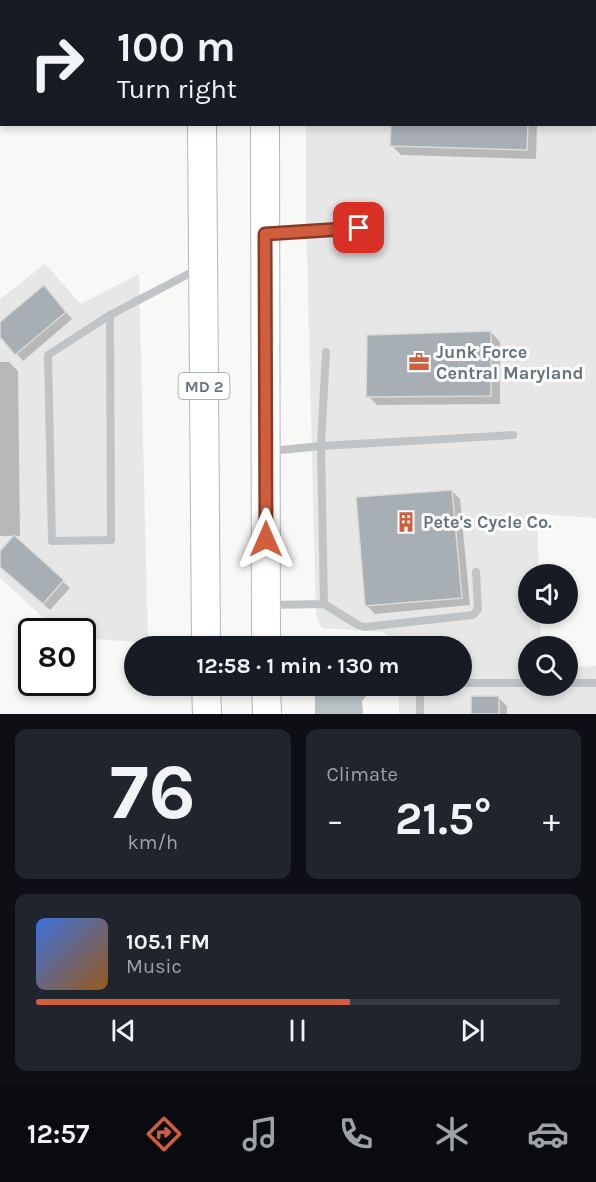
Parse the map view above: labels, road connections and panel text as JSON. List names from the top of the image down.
{
  "streets": {
    "highway": ["MD 2"]
  },
  "places": {
    "office": ["Junk Force Central Maryland"],
    "building": ["Pete's Cycle Co."]
  },
  "page": {
    "turn": ["100 m", "Turn right"],
    "limit": "80",
    "trip": "12:58 · 1 min · 130 m",
    "tile": [
      ["76", "km/h"],
      "Climate"
    ],
    "heat": ["−", "21.5°", "+"],
    "song": ["105.1 FM", "Music"],
    "tabs": "12:57"
  }
}
